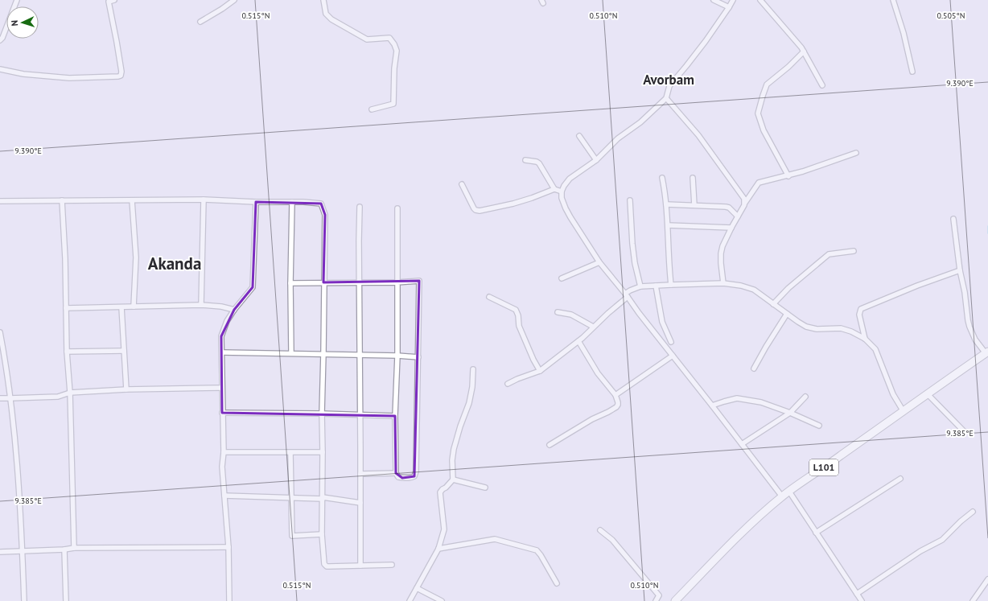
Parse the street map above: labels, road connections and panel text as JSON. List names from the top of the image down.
{
  "streets": {
    "main road": ["L101"]
  },
  "districts": ["Avorbam", "Akanda"],
  "north": "left",
  "coordinates": [
    "0.515°N",
    "0.510°N",
    "0.505°N",
    "9.390°E",
    "9.385°E"
  ]
}
